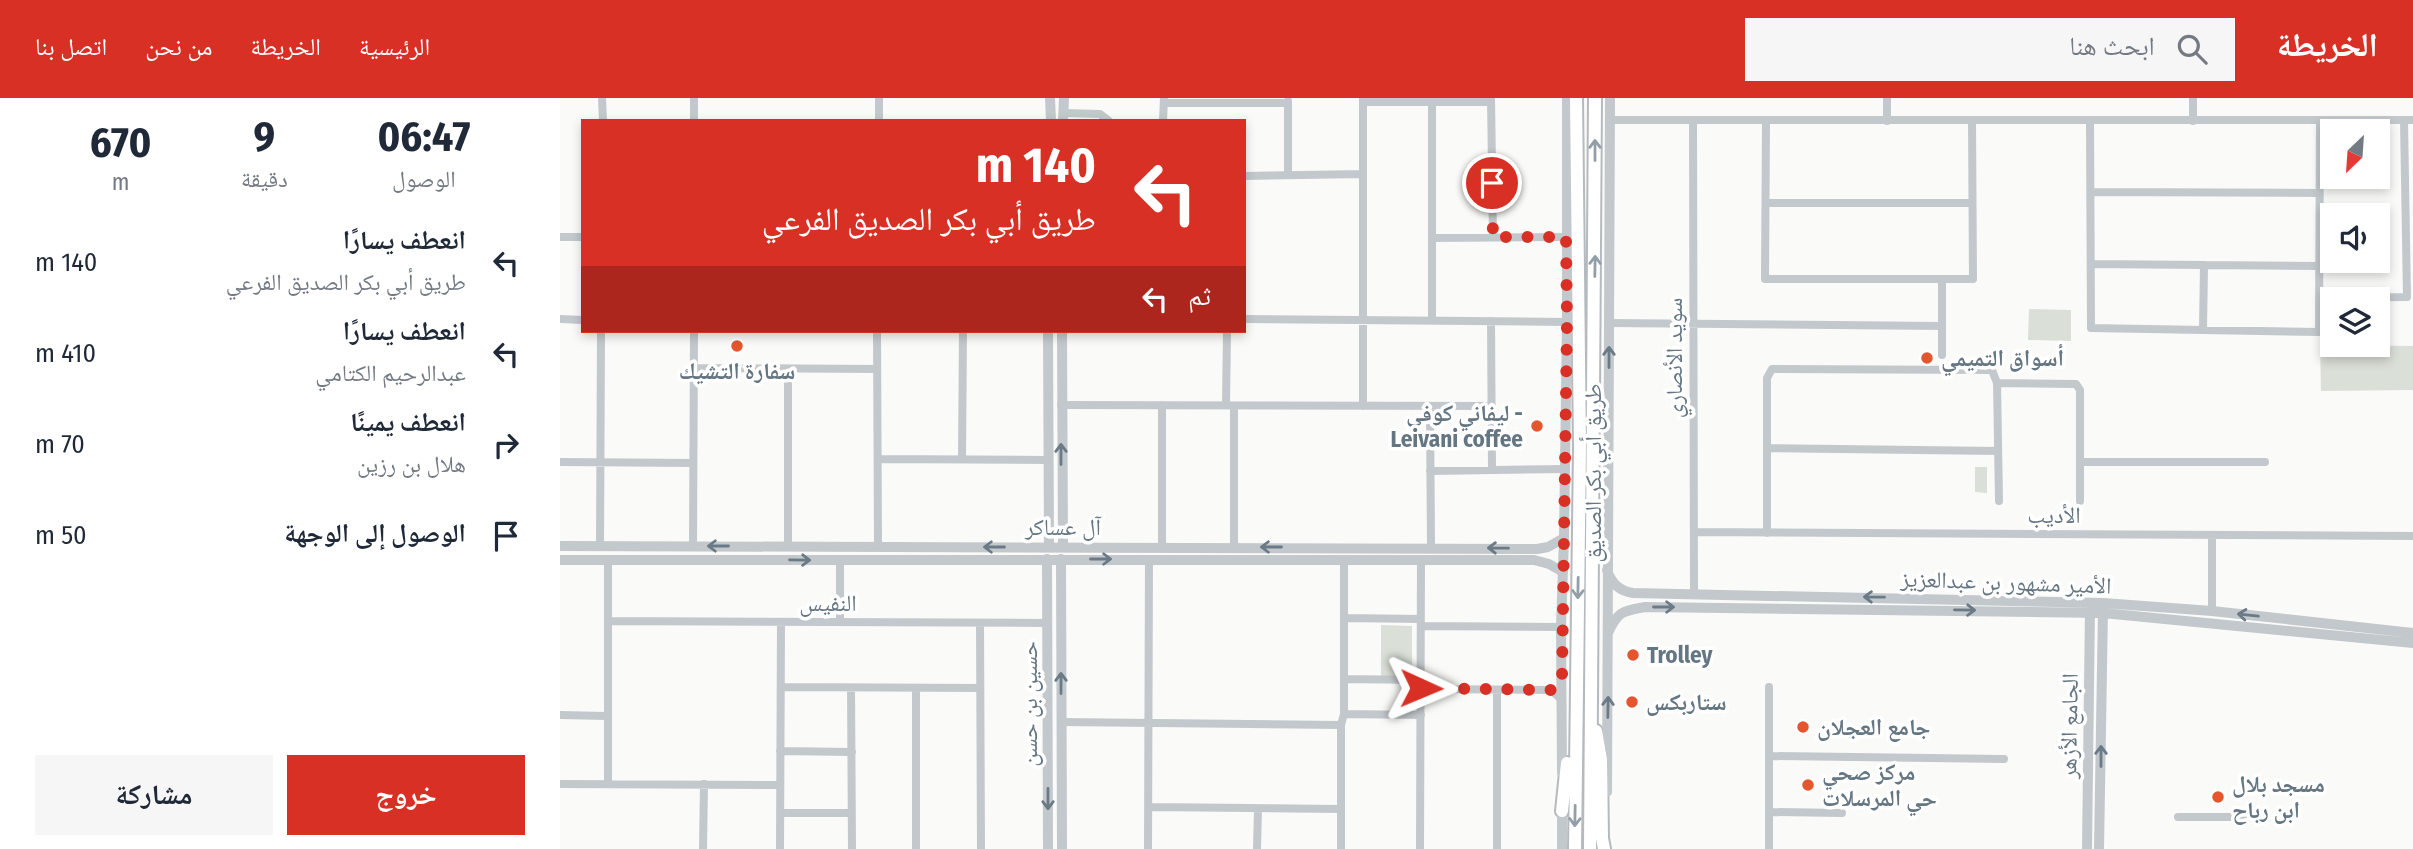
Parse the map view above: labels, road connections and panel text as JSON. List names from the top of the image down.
{
  "streets": {
    "main road": ["طريق أبي بكر الصديق"],
    "street": [
      "سويد الأنصاري",
      "الأديب",
      "آل عساكر",
      "الأمير مشهور بن عبدالعزيز",
      "النفيس",
      "حسين بن حسن",
      "الجامع الأزهر"
    ]
  },
  "crossings": [
    ["سويد الأنصاري", "الأديب"],
    ["سويد الأنصاري", "الأمير مشهور بن عبدالعزيز"],
    ["آل عساكر", "حسين بن حسن"],
    ["الأمير مشهور بن عبدالعزيز", "الجامع الأزهر"],
    ["النفيس", "حسين بن حسن"]
  ],
  "places": [
    "سفارة التشيك",
    "أسواق التميمي",
    "ليفاني كوفي - Leivani coffee",
    "Trolley",
    "ستاربكس",
    "جامع العجلان",
    "مركز صحي حي المرسلات",
    "مسجد بلال ابن رباح"
  ],
  "north": "bottom left",
  "page": {
    "header": "الخريطة",
    "search": "ابحث هنا",
    "nav": [
      "الرئيسية",
      "الخريطة",
      "من نحن",
      "اتصل بنا"
    ],
    "eta": [
      "06:47",
      "الوصول",
      "9",
      "دقيقة",
      "670",
      "m"
    ],
    "turn": ["140 m", "طريق أبي بكر الصديق الفرعي"],
    "list": [
      {
        "name": "انعطف يسارًا",
        "note": "طريق أبي بكر الصديق الفرعي",
        "value": "140 m"
      },
      {
        "name": "انعطف يسارًا",
        "note": "عبدالرحيم الكتامي",
        "value": "410 m"
      },
      {
        "name": "انعطف يمينًا",
        "note": "هلال بن رزين",
        "value": "70 m"
      },
      {
        "name": "الوصول إلى الوجهة",
        "value": "50 m"
      }
    ],
    "then": "ثم",
    "buttons": ["خروج", "مشاركة"]
  }
}
